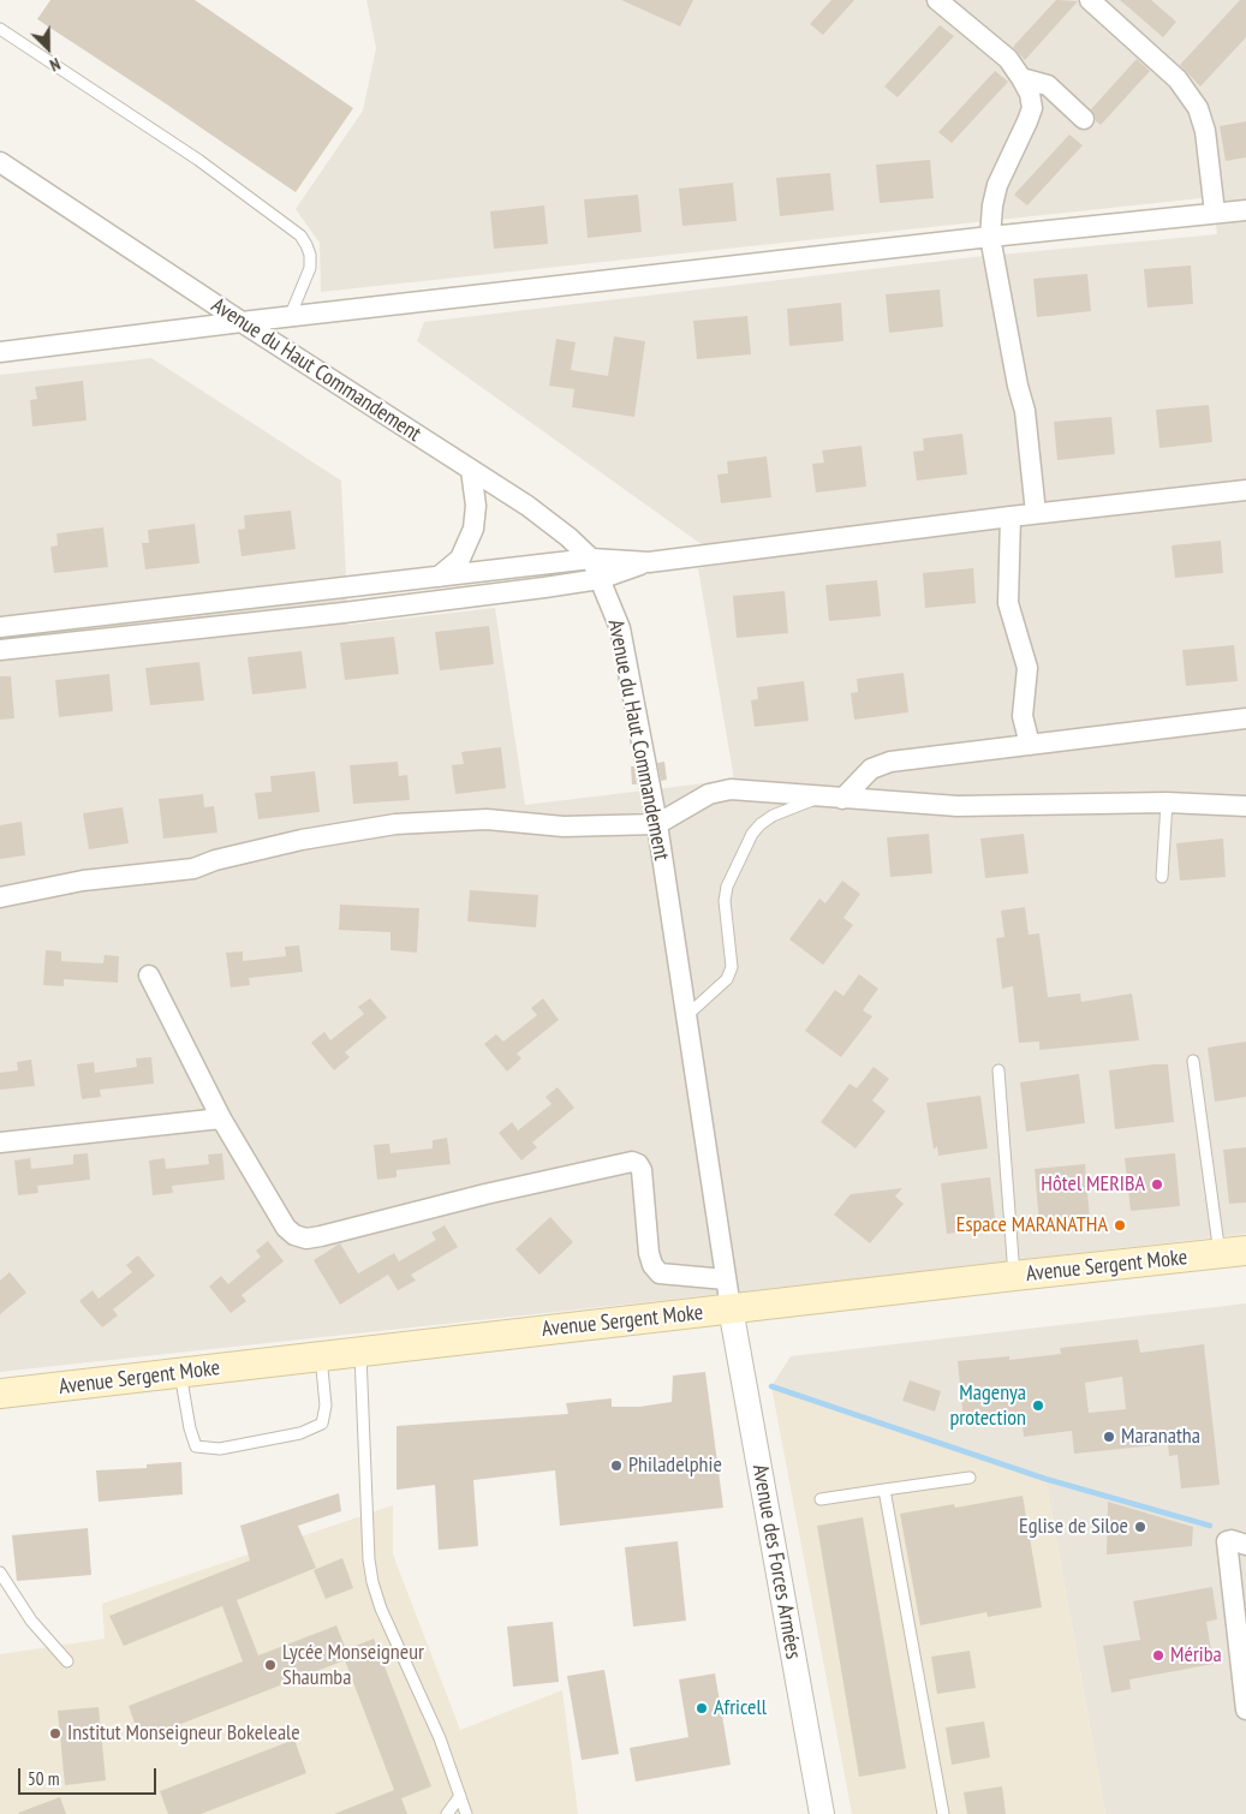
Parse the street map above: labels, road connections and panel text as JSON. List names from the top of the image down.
{
  "streets": {
    "main road": ["Avenue Sergent Moke"],
    "street": ["Avenue du Haut Commandement", "Avenue des Forces Armées"]
  },
  "crossings": [
    ["Avenue du Haut Commandement", "Avenue Sergent Moke"],
    ["Avenue du Haut Commandement", "Avenue des Forces Armées"],
    ["Avenue Sergent Moke", "Avenue des Forces Armées"]
  ],
  "places": [
    "Hôtel MERIBA",
    "Espace MARANATHA",
    "Magenya protection",
    "Maranatha",
    "Philadelphie",
    "Eglise de Siloe",
    "Mériba",
    "Lycée Monseigneur Shaumba",
    "Africell",
    "Institut Monseigneur Bokeleale"
  ],
  "scale_bar": "50 m",
  "north": "bottom right"
}
